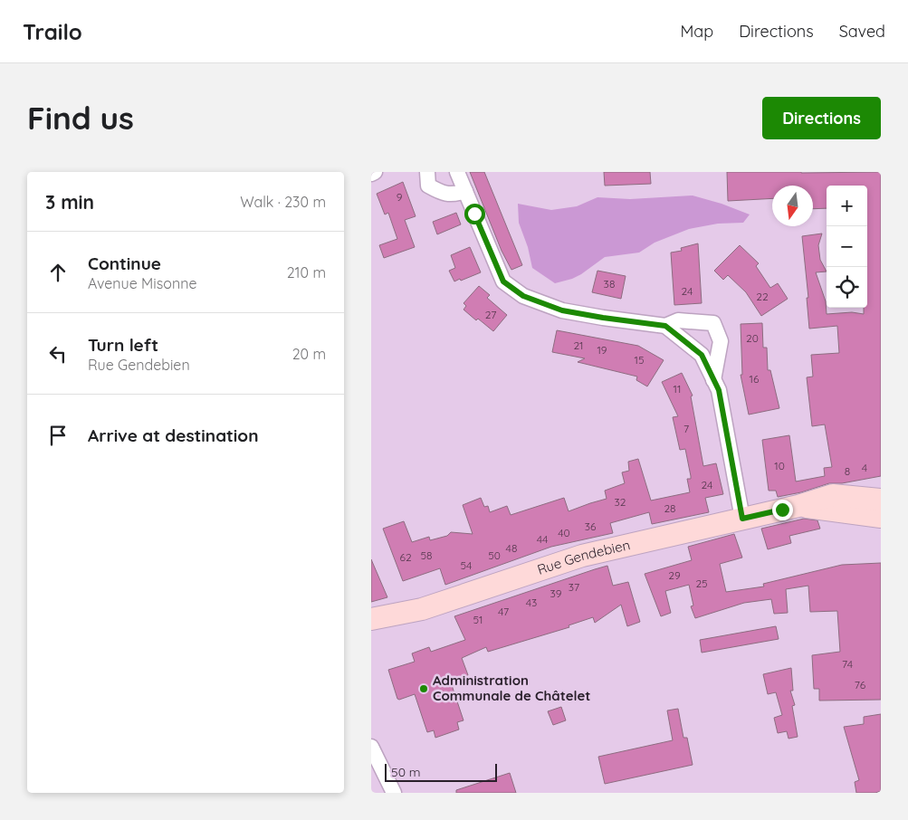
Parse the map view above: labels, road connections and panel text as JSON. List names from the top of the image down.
{
  "streets": {
    "main road": ["Rue Gendebien"]
  },
  "places": ["Administration Communale de Châtelet"],
  "house_numbers": [
    "9",
    "38",
    "24",
    "22",
    "27",
    "20",
    "21",
    "19",
    "15",
    "16",
    "11",
    "7",
    "10",
    "4",
    "8",
    "24",
    "32",
    "28",
    "36",
    "40",
    "44",
    "48",
    "58",
    "50",
    "62",
    "54",
    "29",
    "25",
    "37",
    "39",
    "43",
    "47",
    "51",
    "74",
    "76"
  ],
  "scale_bar": "50 m",
  "north": "bottom",
  "page": {
    "header": "Trailo",
    "nav": ["Map", "Directions", "Saved"],
    "buttons": "Directions",
    "title": "Find us",
    "heading": ["3 min", "Walk · 230 m"],
    "map_buttons": ["+", "−"],
    "list": [
      ["Continue", "Avenue Misonne", "210 m"],
      ["Turn left", "Rue Gendebien", "20 m"],
      "Arrive at destination"
    ],
    "scale": "50 m"
  }
}
